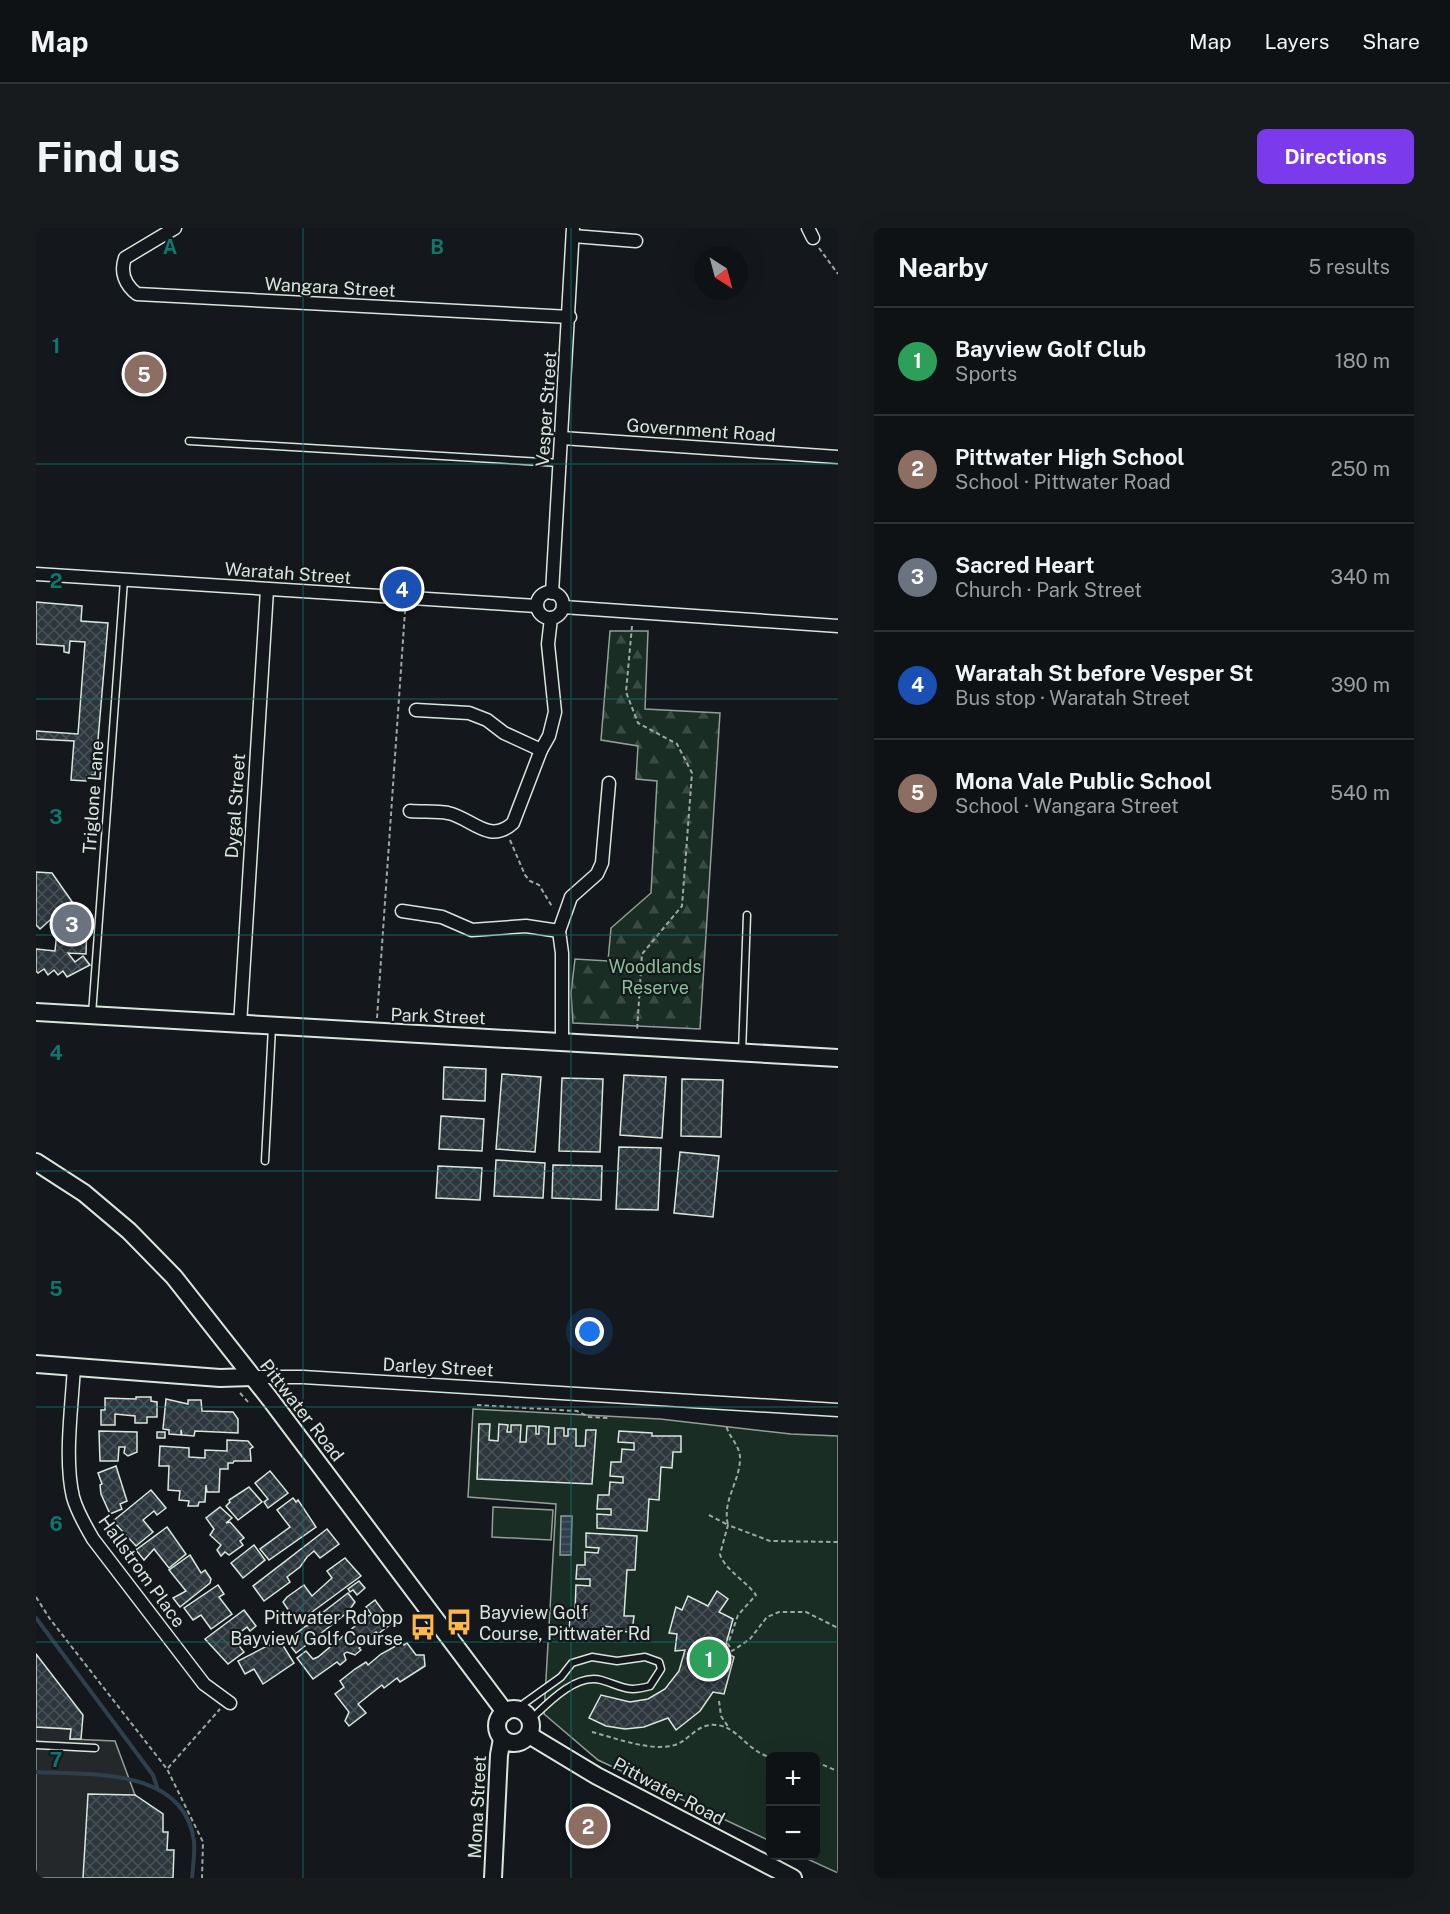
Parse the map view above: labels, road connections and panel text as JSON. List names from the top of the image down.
{
  "streets": {
    "main road": [
      "Park Street",
      "Darley Street",
      "Pittwater Road",
      "Mona Street"
    ],
    "street": [
      "Wangara Street",
      "Vesper Street",
      "Government Road",
      "Waratah Street",
      "Dygal Street",
      "Hallstrom Place"
    ],
    "lane": ["Triglone Lane"]
  },
  "crossings": [
    ["Wangara Street", "Vesper Street"],
    ["Vesper Street", "Government Road"],
    ["Vesper Street", "Waratah Street"],
    ["Waratah Street", "Triglone Lane"],
    ["Waratah Street", "Dygal Street"],
    ["Triglone Lane", "Park Street"],
    ["Dygal Street", "Park Street"],
    ["Darley Street", "Pittwater Road"],
    ["Darley Street", "Hallstrom Place"],
    ["Pittwater Road", "Mona Street"]
  ],
  "parks": ["Woodlands Reserve"],
  "places": {
    "bus stop": ["Bayview Golf Course, Pittwater Rd", "Pittwater Rd opp Bayview Golf Course"]
  },
  "north": "bottom right",
  "page": {
    "header": "Map",
    "nav": ["Map", "Layers", "Share"],
    "buttons": "Directions",
    "title": "Find us",
    "heading": ["Nearby", "5 results"],
    "list": [
      {
        "mark": "1",
        "name": "Bayview Golf Club",
        "note": "Sports",
        "value": "180 m"
      },
      {
        "mark": "2",
        "name": "Pittwater High School",
        "note": "School · Pittwater Road",
        "value": "250 m"
      },
      {
        "mark": "3",
        "name": "Sacred Heart",
        "note": "Church · Park Street",
        "value": "340 m"
      },
      {
        "mark": "4",
        "name": "Waratah St before Vesper St",
        "note": "Bus stop · Waratah Street",
        "value": "390 m"
      },
      {
        "mark": "5",
        "name": "Mona Vale Public School",
        "note": "School · Wangara Street",
        "value": "540 m"
      }
    ],
    "pins": [
      "5",
      "4",
      "3",
      "1",
      "2"
    ],
    "map_buttons": ["+", "−"]
  },
  "grid": {
    "columns": ["A", "B"],
    "rows": [
      "1",
      "2",
      "3",
      "4",
      "5",
      "6",
      "7"
    ]
  }
}
